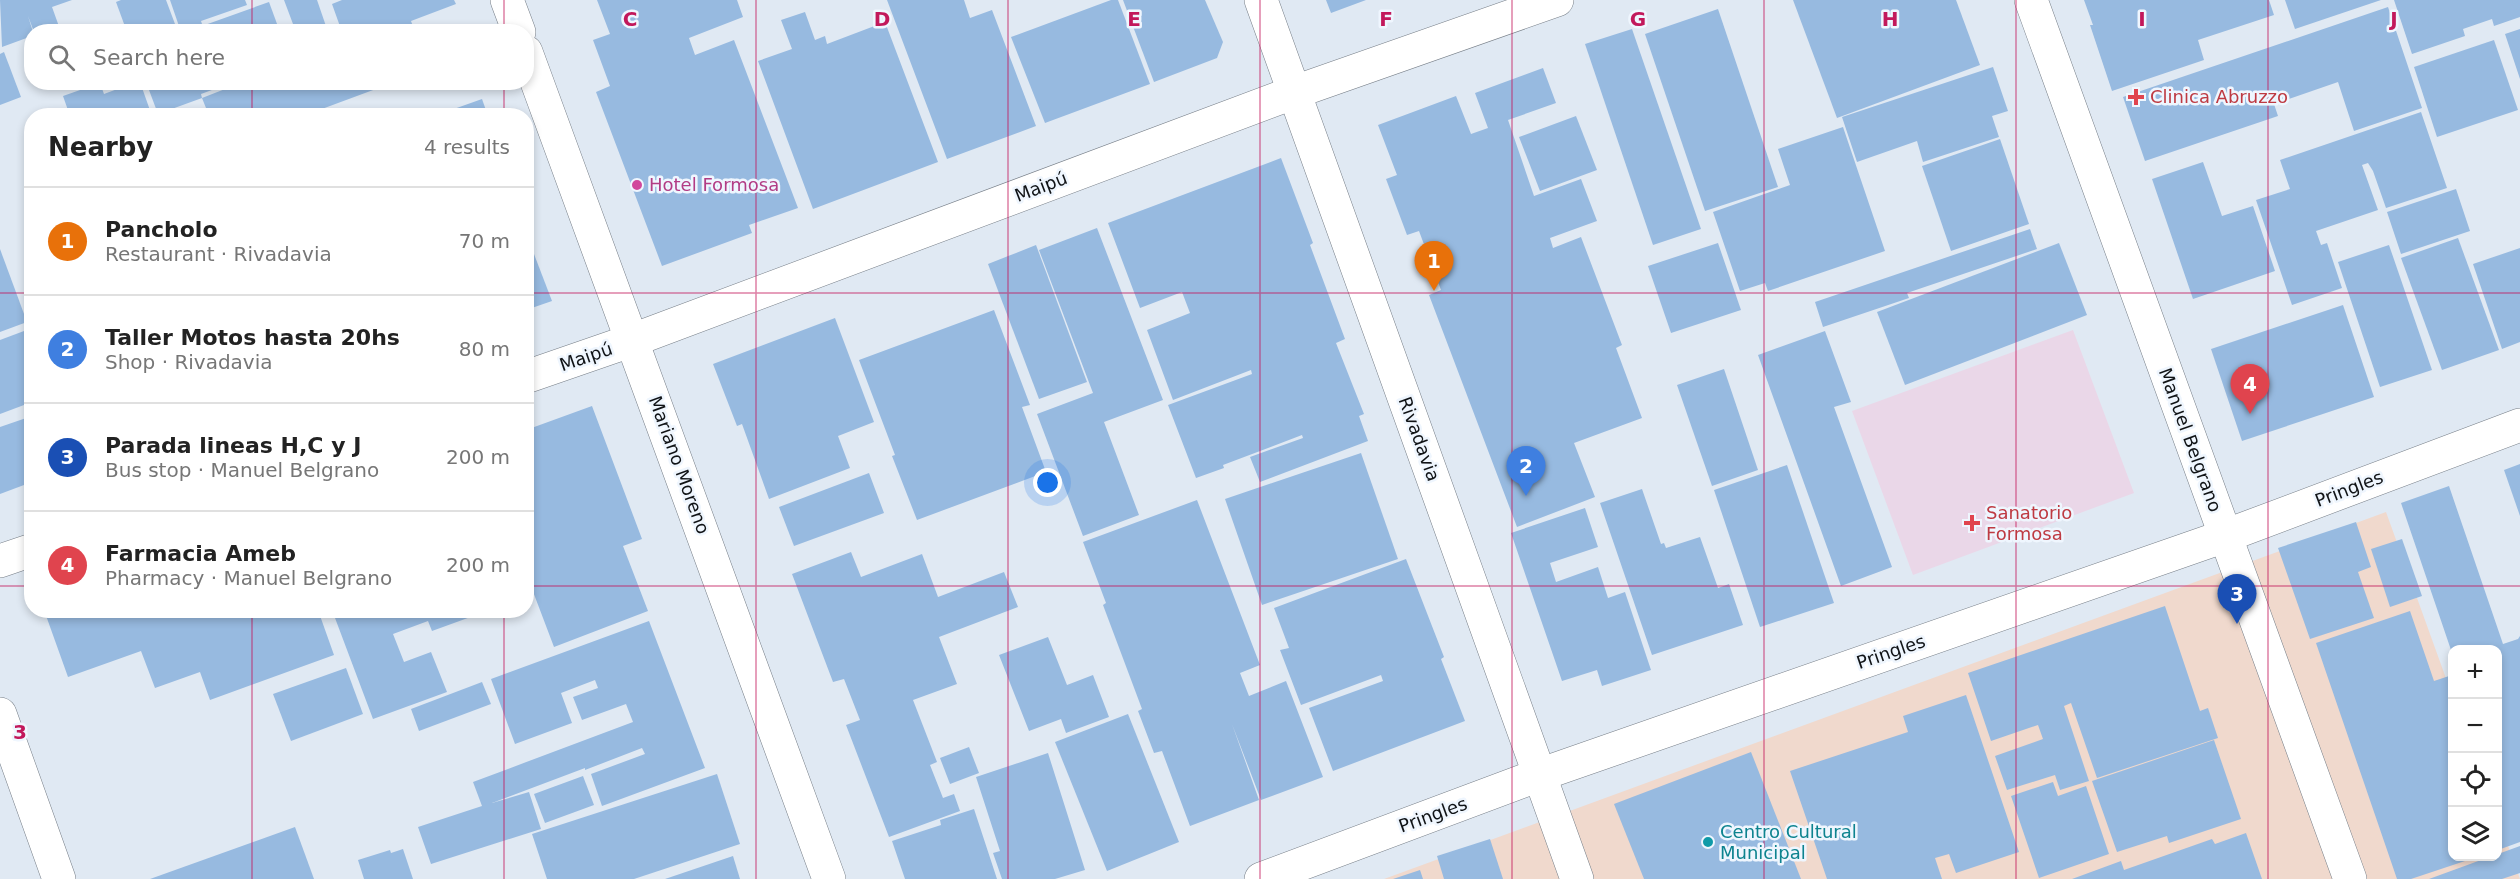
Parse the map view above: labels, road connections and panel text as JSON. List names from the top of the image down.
{
  "streets": {
    "street": [
      "Maipú",
      "Rivadavia",
      "Manuel Belgrano",
      "Mariano Moreno",
      "Pringles"
    ]
  },
  "crossings": [
    ["Maipú", "Rivadavia"],
    ["Maipú", "Mariano Moreno"],
    ["Rivadavia", "Pringles"],
    ["Manuel Belgrano", "Pringles"]
  ],
  "places": {
    "health": ["Clinica Abruzzo", "Sanatorio Formosa"],
    "other": ["Hotel Formosa", "Centro Cultural Municipal"]
  },
  "page": {
    "search": "Search here",
    "heading": ["Nearby", "4 results"],
    "list": [
      {
        "mark": "1",
        "name": "Pancholo",
        "note": "Restaurant · Rivadavia",
        "value": "70 m"
      },
      {
        "mark": "2",
        "name": "Taller Motos hasta 20hs",
        "note": "Shop · Rivadavia",
        "value": "80 m"
      },
      {
        "mark": "3",
        "name": "Parada lineas H,C y J",
        "note": "Bus stop · Manuel Belgrano",
        "value": "200 m"
      },
      {
        "mark": "4",
        "name": "Farmacia Ameb",
        "note": "Pharmacy · Manuel Belgrano",
        "value": "200 m"
      }
    ],
    "pins": [
      "1",
      "4",
      "2",
      "3"
    ],
    "map_buttons": ["+", "−"]
  },
  "grid": {
    "columns": [
      "C",
      "D",
      "E",
      "F",
      "G",
      "H",
      "I",
      "J"
    ],
    "rows": ["3"]
  }
}
